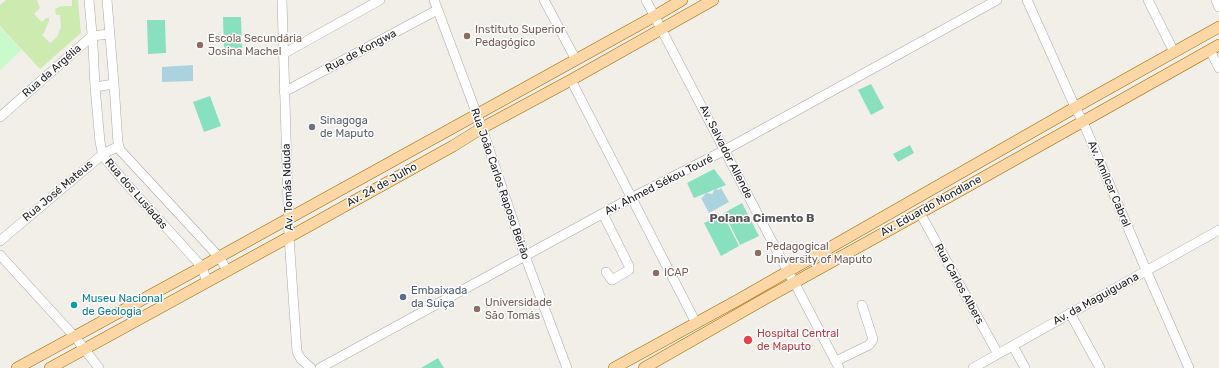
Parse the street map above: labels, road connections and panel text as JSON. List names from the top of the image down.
{
  "streets": {
    "main road": ["Av. 24 de Julho", "Av. Eduardo Mondlane"],
    "street": [
      "Rua de Kongwa",
      "Rua da Argélia",
      "Av. Salvador Allende",
      "Rua João Carlos Raposo Beirão",
      "Av. Amílcar Cabral",
      "Av. Ahmed Sékou Touré",
      "Av. Tomás Nduda",
      "Rua José Mateus",
      "Rua dos Lusíadas",
      "Rua Carlos Albers",
      "Av. da Maguiguana"
    ]
  },
  "crossings": [
    ["Rua de Kongwa", "Rua João Carlos Raposo Beirão"],
    ["Rua de Kongwa", "Av. Tomás Nduda"],
    ["Rua da Argélia", "Rua dos Lusíadas"],
    ["Av. Salvador Allende", "Av. 24 de Julho"],
    ["Av. Salvador Allende", "Av. Ahmed Sékou Touré"],
    ["Av. Salvador Allende", "Av. Eduardo Mondlane"],
    ["Rua João Carlos Raposo Beirão", "Av. 24 de Julho"],
    ["Rua João Carlos Raposo Beirão", "Av. Ahmed Sékou Touré"],
    ["Av. Amílcar Cabral", "Av. Eduardo Mondlane"],
    ["Av. Amílcar Cabral", "Av. da Maguiguana"],
    ["Av. 24 de Julho", "Av. Tomás Nduda"],
    ["Av. 24 de Julho", "Rua dos Lusíadas"],
    ["Rua José Mateus", "Rua dos Lusíadas"],
    ["Av. Eduardo Mondlane", "Rua Carlos Albers"],
    ["Rua Carlos Albers", "Av. da Maguiguana"]
  ],
  "districts": ["Polana Cimento B"],
  "places": [
    "Instituto Superior Pedagógico",
    "Escola Secundária Josina Machel",
    "Sinagoga de Maputo",
    "Pedagogical University of Maputo",
    "ICAP",
    "Embaixada da Suiça",
    "Museu Nacional de Geologia",
    "Universidade São Tomás",
    "Hospital Central de Maputo"
  ]
}
